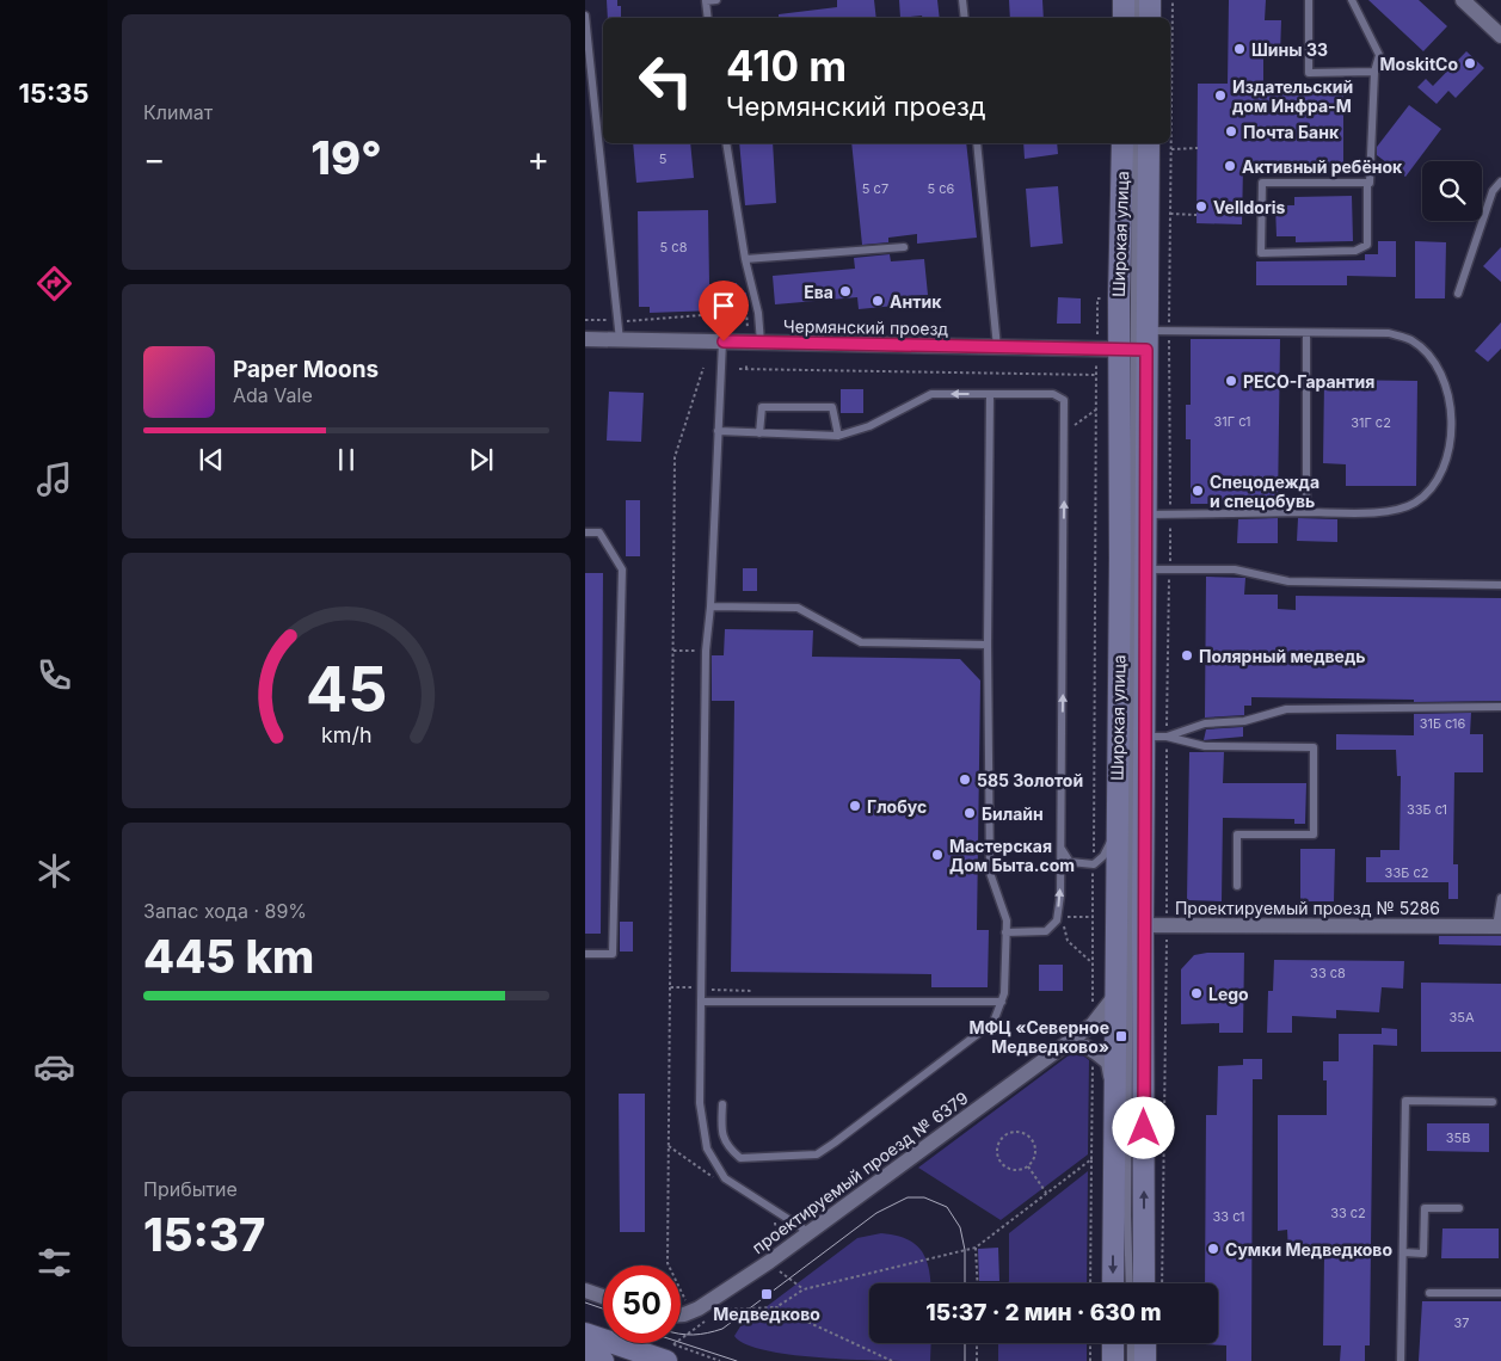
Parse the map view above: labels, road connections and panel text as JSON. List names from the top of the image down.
{
  "streets": {
    "main road": ["Широкая улица"],
    "street": ["Чермянский проезд", "Проектируемый проезд № 5286", "проектируемый проезд № 6379"]
  },
  "crossings": [
    ["Широкая улица", "Чермянский проезд"],
    ["Широкая улица", "Проектируемый проезд № 5286"],
    ["Широкая улица", "проектируемый проезд № 6379"]
  ],
  "places": {
    "other": [
      "Шины 33",
      "MoskitCo",
      "Издательский дом Инфра-М",
      "Почта Банк",
      "Активный ребёнок",
      "Velldoris",
      "Ева",
      "Антик",
      "РЕСО-Гарантия",
      "Спецодежда и спецобувь",
      "Полярный медведь",
      "585 Золотой",
      "Глобус",
      "Билайн",
      "Мастерская Дом Быта.com",
      "Lego",
      "Сумки Медведково"
    ],
    "transit": ["МФЦ «Северное Медведково»", "Медведково"]
  },
  "house_numbers": [
    "5",
    "5 с7",
    "5 с6",
    "5 с8",
    "31Г с1",
    "31Г с2",
    "31Б с16",
    "33Б с1",
    "33Б с2",
    "33 с8",
    "35А",
    "35В",
    "33 с2",
    "33 с1",
    "37"
  ],
  "page": {
    "tabs": "15:35",
    "tile": [
      "Климат",
      ["Запас хода · 89%", "445 km"],
      ["Прибытие", "15:37"]
    ],
    "turn": ["410 m", "Чермянский проезд"],
    "heat": ["−", "19°", "+"],
    "song": ["Paper Moons", "Ada Vale"],
    "limit": "50",
    "trip": "15:37 · 2 мин · 630 m",
    "gauge": ["45", "km/h"]
  }
}
